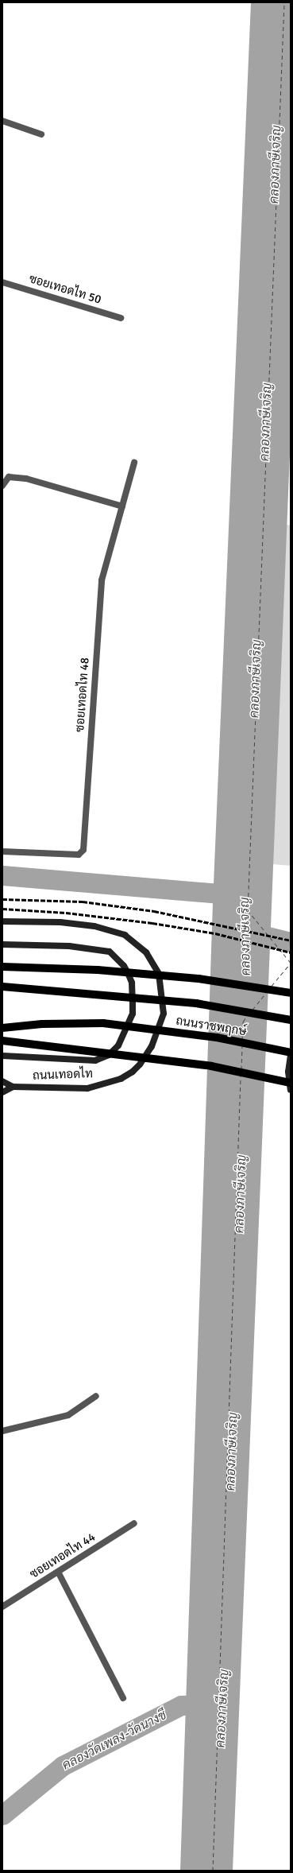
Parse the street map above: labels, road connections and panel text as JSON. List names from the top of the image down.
{
  "streets": {
    "main road": ["ถนนราชพฤกษ์", "ถนนเทอดไท"],
    "street": ["ซอยเทอดไท 50", "ซอยเทอดไท 48", "ซอยเทอดไท 44"]
  },
  "water": ["คลองภาษีเจริญ", "คลองวัดเพลง-วัดนางชี"]
}
